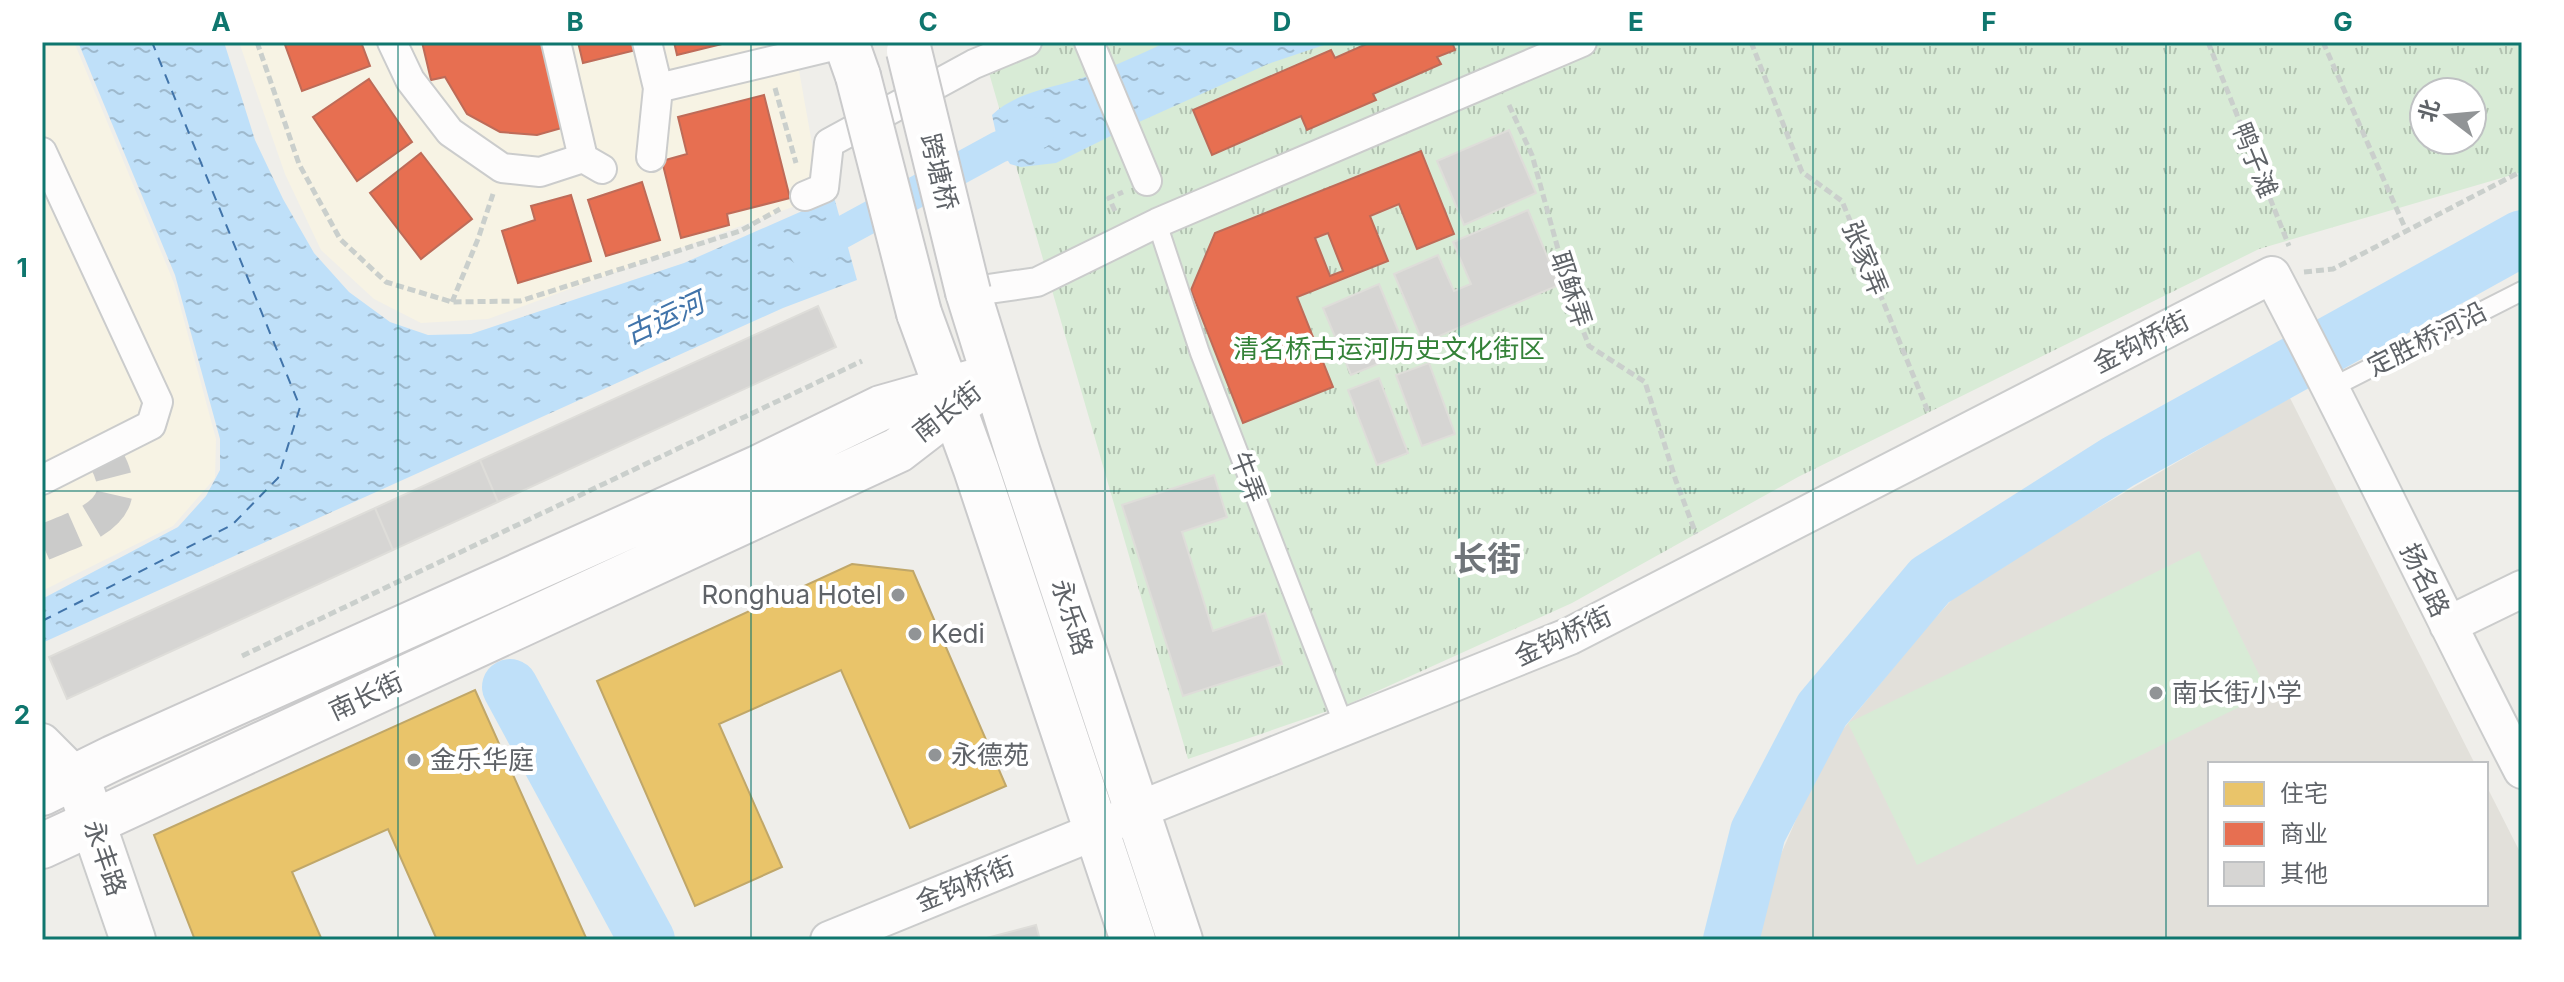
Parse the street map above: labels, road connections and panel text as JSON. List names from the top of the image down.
{
  "streets": {
    "main road": [
      "跨塘桥",
      "南长街",
      "永乐路",
      "永丰路"
    ],
    "street": ["金钩桥街", "扬名路"],
    "lane": ["定胜桥河沿", "牛弄"],
    "path": ["鸭子滩", "张家弄", "耶稣弄"]
  },
  "crossings": [
    ["鸭子滩", "金钩桥街"],
    ["鸭子滩", "扬名路"],
    ["跨塘桥", "永乐路"],
    ["张家弄", "金钩桥街"],
    ["耶稣弄", "金钩桥街"],
    ["定胜桥河沿", "扬名路"],
    ["金钩桥街", "牛弄"],
    ["金钩桥街", "扬名路"],
    ["金钩桥街", "永乐路"],
    ["南长街", "永乐路"],
    ["南长街", "永丰路"]
  ],
  "districts": ["长街"],
  "water": ["古运河"],
  "parks": ["清名桥古运河历史文化街区"],
  "places": [
    "Ronghua Hotel",
    "Kedi",
    "南长街小学",
    "永德苑",
    "金乐华庭"
  ],
  "legend": ["住宅", "商业", "其他"],
  "north": "left",
  "grid": {
    "columns": [
      "A",
      "B",
      "C",
      "D",
      "E",
      "F",
      "G"
    ],
    "rows": ["1", "2"]
  }
}
